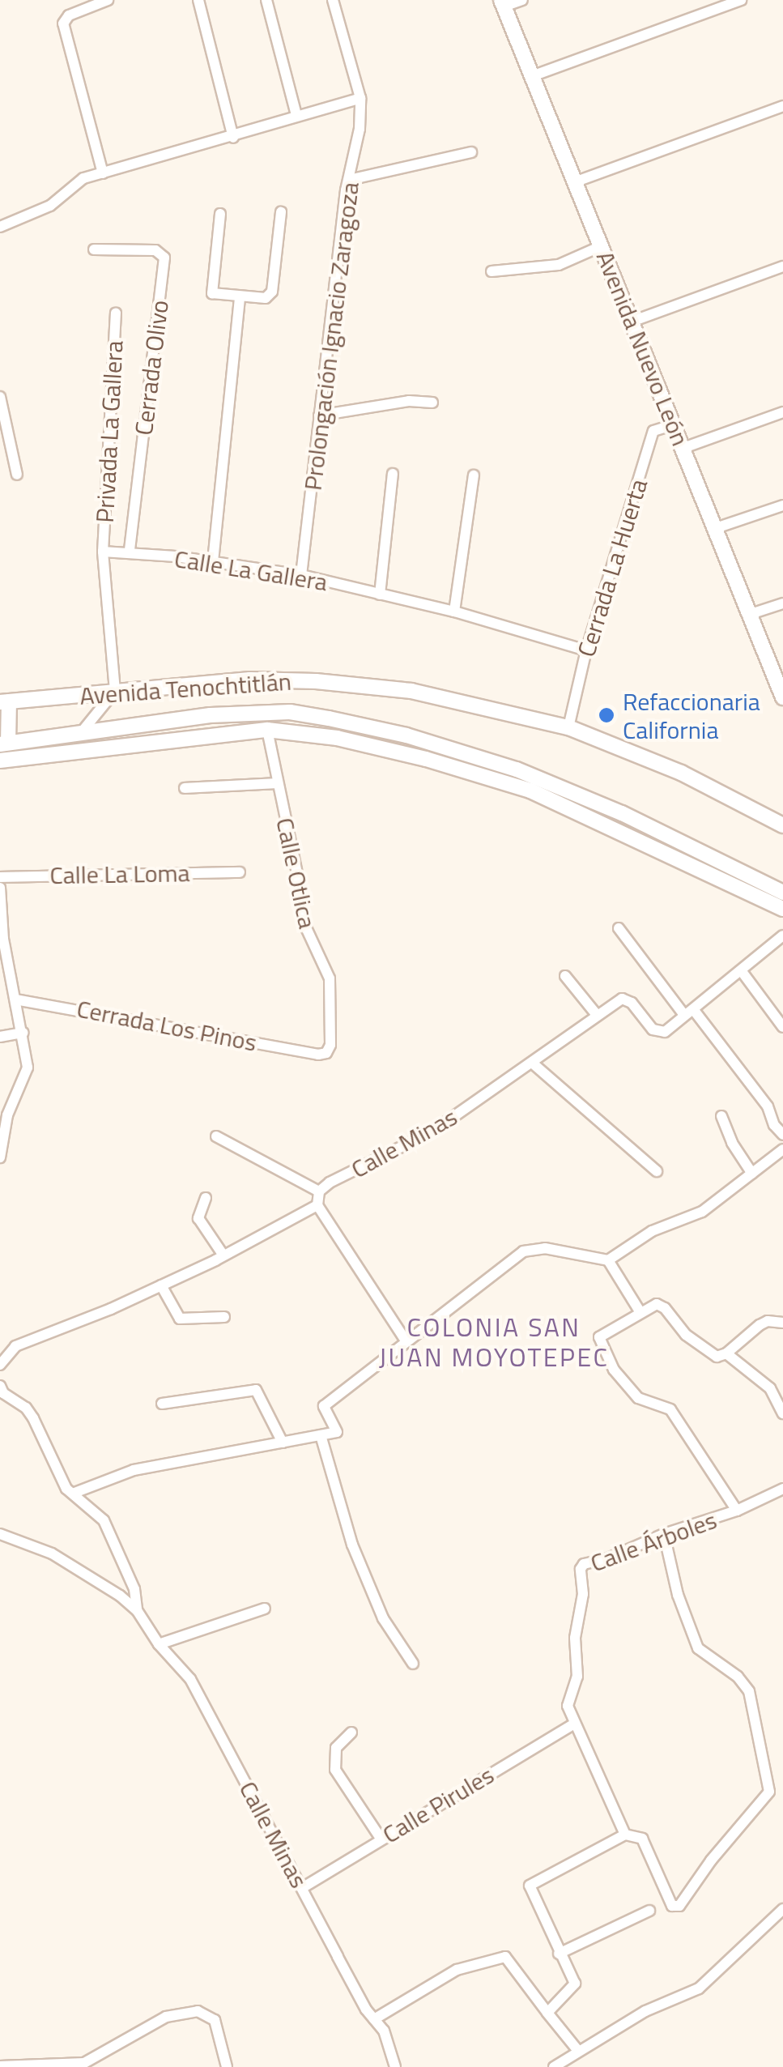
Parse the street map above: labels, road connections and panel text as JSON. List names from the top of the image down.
{
  "streets": {
    "main road": ["Avenida Nuevo León", "Avenida Tenochtitlán"],
    "street": [
      "Prolongación Ignacio Zaragoza",
      "Cerrada Olivo",
      "Privada La Gallera",
      "Cerrada La Huerta",
      "Calle La Gallera",
      "Calle Otlica",
      "Calle La Loma",
      "Cerrada Los Pinos",
      "Calle Minas",
      "Calle Árboles",
      "Calle Pirules"
    ]
  },
  "crossings": [
    ["Prolongación Ignacio Zaragoza", "Calle La Gallera"],
    ["Avenida Nuevo León", "Cerrada La Huerta"],
    ["Cerrada Olivo", "Calle La Gallera"],
    ["Privada La Gallera", "Calle La Gallera"],
    ["Cerrada La Huerta", "Calle La Gallera"],
    ["Cerrada La Huerta", "Avenida Tenochtitlán"],
    ["Calle Otlica", "Cerrada Los Pinos"],
    ["Calle Minas", "Calle Pirules"],
    ["Calle Árboles", "Calle Pirules"]
  ],
  "districts": ["COLONIA SAN JUAN MOYOTEPEC"],
  "places": ["Refaccionaria California"]
}
